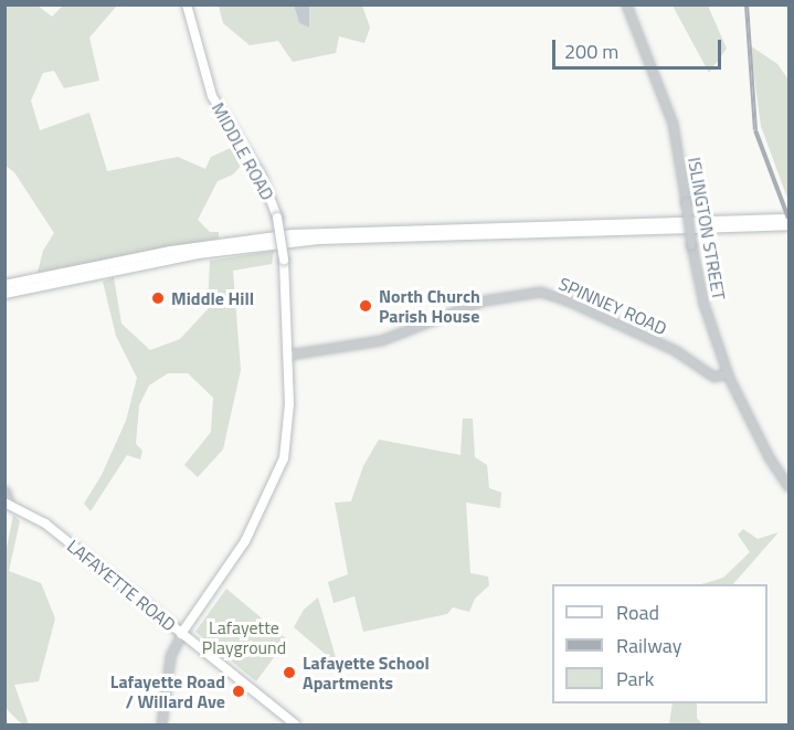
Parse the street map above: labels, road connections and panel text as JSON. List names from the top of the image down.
{
  "streets": {
    "main road": ["MIDDLE ROAD", "LAFAYETTE ROAD"],
    "street": ["ISLINGTON STREET", "SPINNEY ROAD"]
  },
  "crossings": [
    ["MIDDLE ROAD", "SPINNEY ROAD"],
    ["MIDDLE ROAD", "LAFAYETTE ROAD"],
    ["ISLINGTON STREET", "SPINNEY ROAD"]
  ],
  "parks": ["Lafayette Playground"],
  "places": [
    "Middle Hill",
    "North Church Parish House",
    "Lafayette School Apartments",
    "Lafayette Road / Willard Ave"
  ],
  "legend": ["Road", "Railway", "Park"],
  "scale_bar": "200 m"
}
